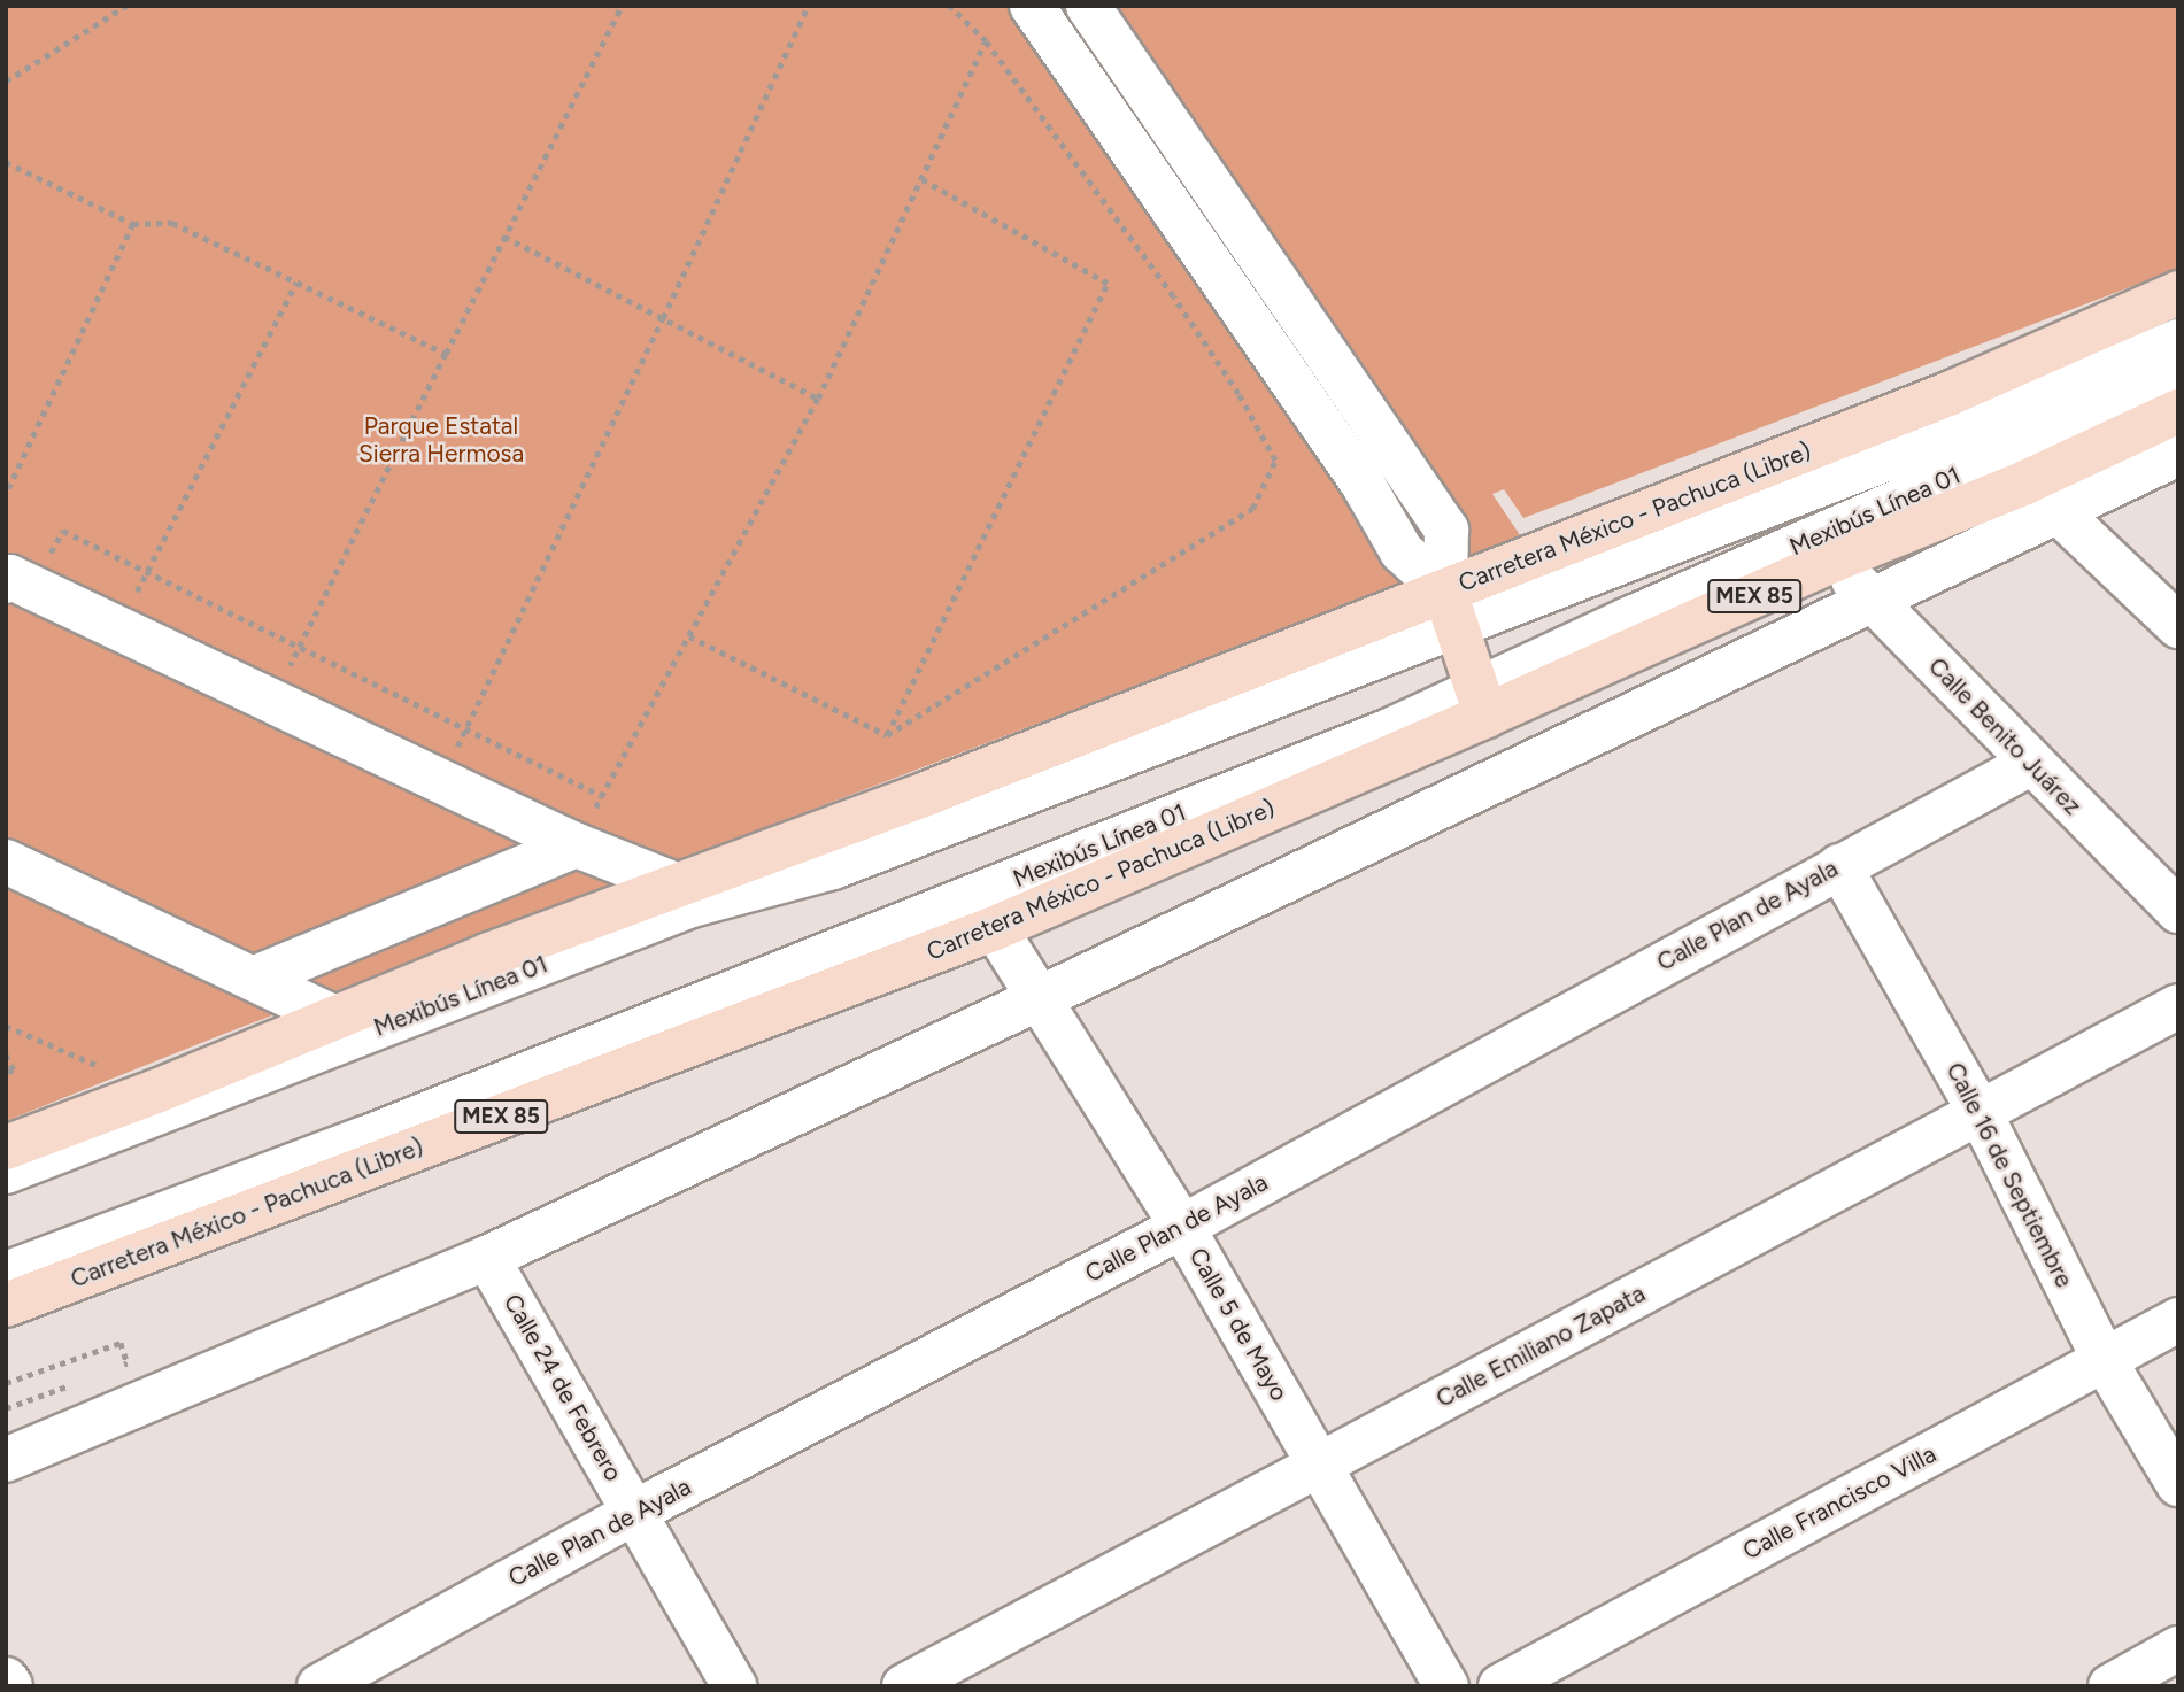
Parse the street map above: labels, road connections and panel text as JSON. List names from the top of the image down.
{
  "streets": {
    "main road": ["Carretera México - Pachuca (Libre)", "MEX 85"],
    "street": [
      "Mexibús Línea 01",
      "Calle Benito Juárez",
      "Calle Plan de Ayala",
      "Calle 16 de Septiembre",
      "Calle 5 de Mayo",
      "Calle Emiliano Zapata",
      "Calle 24 de Febrero",
      "Calle Francisco Villa"
    ]
  },
  "crossings": [
    ["Mexibús Línea 01", "Carretera México - Pachuca (Libre)"],
    ["Carretera México - Pachuca (Libre)", "Calle Benito Juárez"],
    ["Carretera México - Pachuca (Libre)", "Calle 5 de Mayo"],
    ["Calle Benito Juárez", "Calle Plan de Ayala"],
    ["Calle Plan de Ayala", "Calle 16 de Septiembre"],
    ["Calle Plan de Ayala", "Calle 5 de Mayo"],
    ["Calle Plan de Ayala", "Calle 24 de Febrero"],
    ["Calle 16 de Septiembre", "Calle Emiliano Zapata"],
    ["Calle 16 de Septiembre", "Calle Francisco Villa"],
    ["Calle 5 de Mayo", "Calle Emiliano Zapata"]
  ],
  "parks": ["Parque Estatal Sierra Hermosa"]
}
